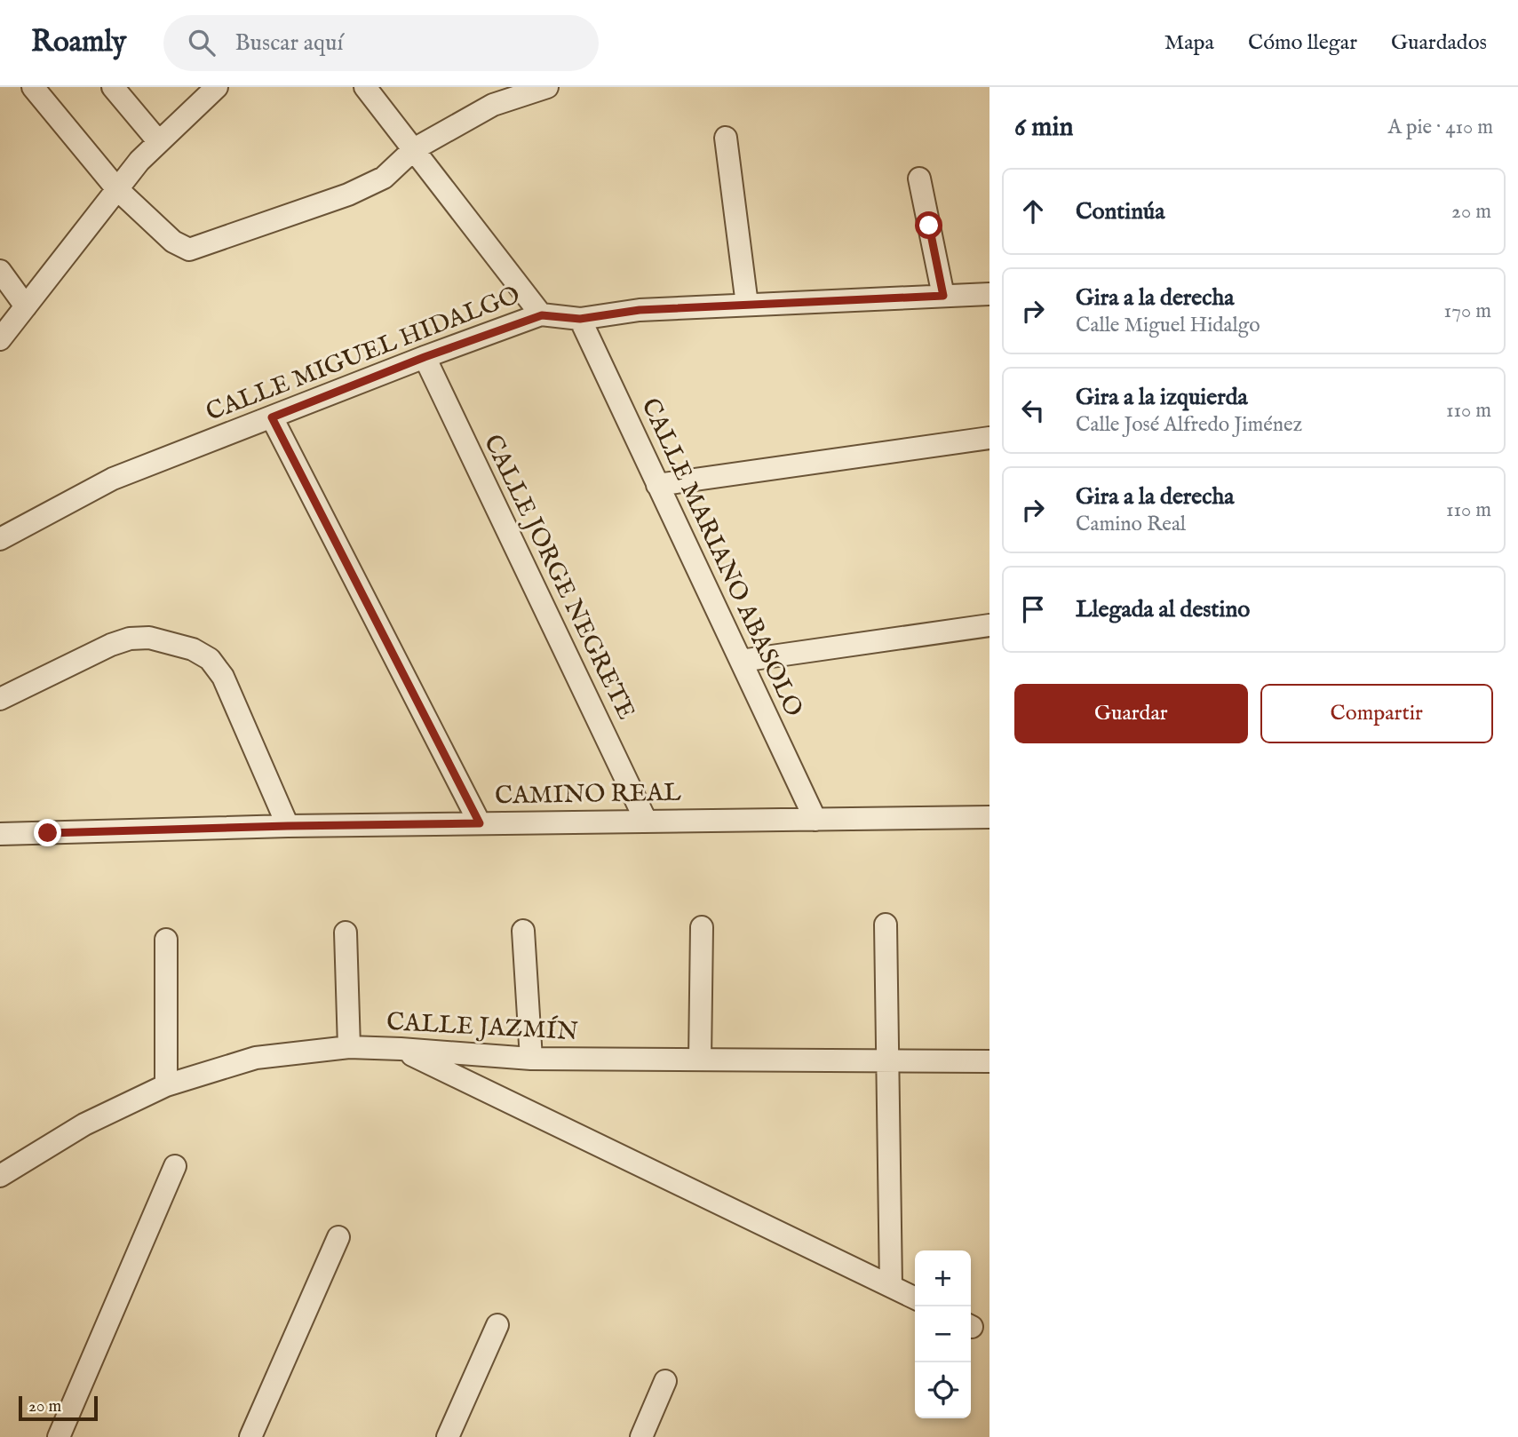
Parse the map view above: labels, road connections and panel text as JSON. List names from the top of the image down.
{
  "streets": {
    "street": [
      "CALLE MIGUEL HIDALGO",
      "CALLE MARIANO ABASOLO",
      "CALLE JORGE NEGRETE",
      "CAMINO REAL",
      "CALLE JAZMÍN"
    ]
  },
  "crossings": [
    ["CALLE MIGUEL HIDALGO", "CALLE MARIANO ABASOLO"],
    ["CALLE MIGUEL HIDALGO", "CALLE JORGE NEGRETE"],
    ["CALLE MARIANO ABASOLO", "CAMINO REAL"],
    ["CALLE JORGE NEGRETE", "CAMINO REAL"]
  ],
  "scale_bar": "20 m",
  "page": {
    "header": "Roamly",
    "search": "Buscar aquí",
    "nav": ["Mapa", "Cómo llegar", "Guardados"],
    "heading": ["6 min", "A pie · 410 m"],
    "list": [
      ["Continúa", "20 m"],
      ["Gira a la derecha", "Calle Miguel Hidalgo", "170 m"],
      ["Gira a la izquierda", "Calle José Alfredo Jiménez", "110 m"],
      ["Gira a la derecha", "Camino Real", "110 m"],
      "Llegada al destino"
    ],
    "buttons": ["Guardar", "Compartir"],
    "map_buttons": ["+", "−"],
    "scale": "20 m"
  }
}
